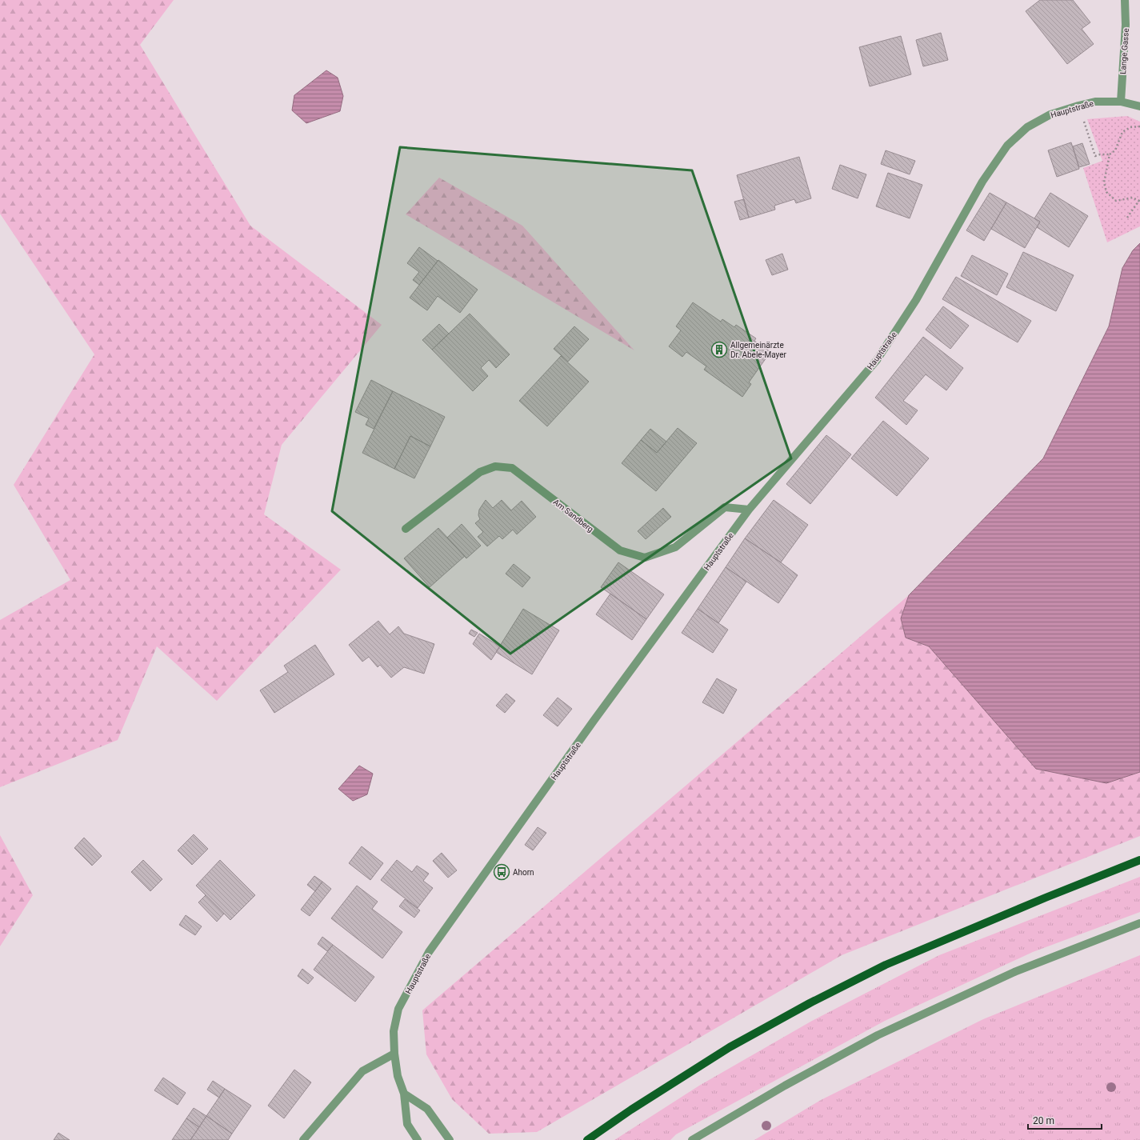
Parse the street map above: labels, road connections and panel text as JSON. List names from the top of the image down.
{
  "streets": {
    "street": ["Lange Gasse", "Hauptstraße", "Am Sandberg"]
  },
  "crossings": [
    ["Lange Gasse", "Hauptstraße"],
    ["Hauptstraße", "Am Sandberg"]
  ],
  "places": {
    "building": ["Allgemeinärzte Dr. Abele-Mayer"],
    "bus stop": ["Ahorn"]
  },
  "scale_bar": "20 m"
}
